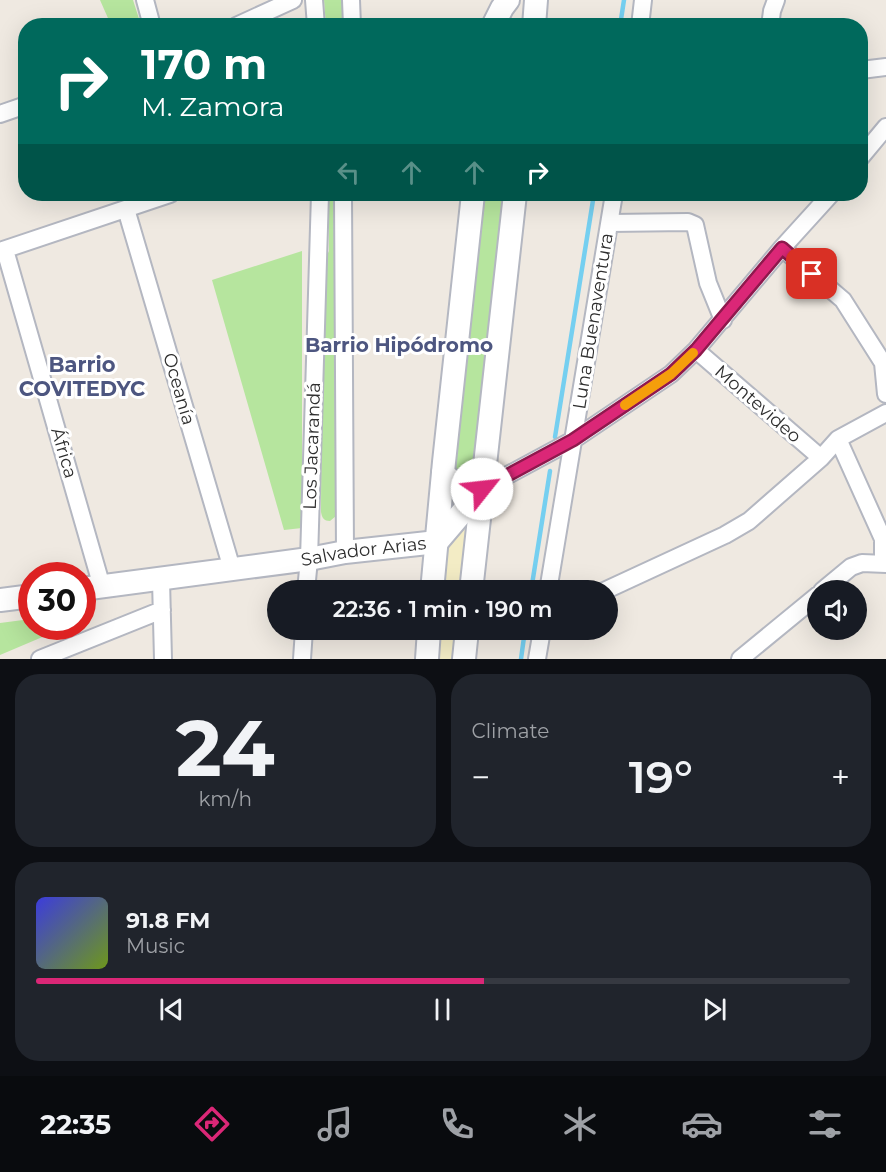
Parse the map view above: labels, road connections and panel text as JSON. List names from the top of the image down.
{
  "streets": {
    "street": [
      "Luna Buenaventura",
      "Oceanía",
      "Montevideo",
      "Los Jacarandá",
      "África",
      "Salvador Arias"
    ]
  },
  "crossings": [
    ["Luna Buenaventura", "Salvador Arias"],
    ["Oceanía", "Salvador Arias"],
    ["Montevideo", "Salvador Arias"],
    ["Los Jacarandá", "Salvador Arias"]
  ],
  "districts": ["Barrio Hipódromo", "Barrio COVITEDYC"],
  "page": {
    "turn": ["170 m", "M. Zamora"],
    "limit": "30",
    "trip": "22:36 · 1 min · 190 m",
    "tile": [
      ["24", "km/h"],
      "Climate"
    ],
    "heat": ["−", "19°", "+"],
    "song": ["91.8 FM", "Music"],
    "tabs": "22:35"
  }
}
